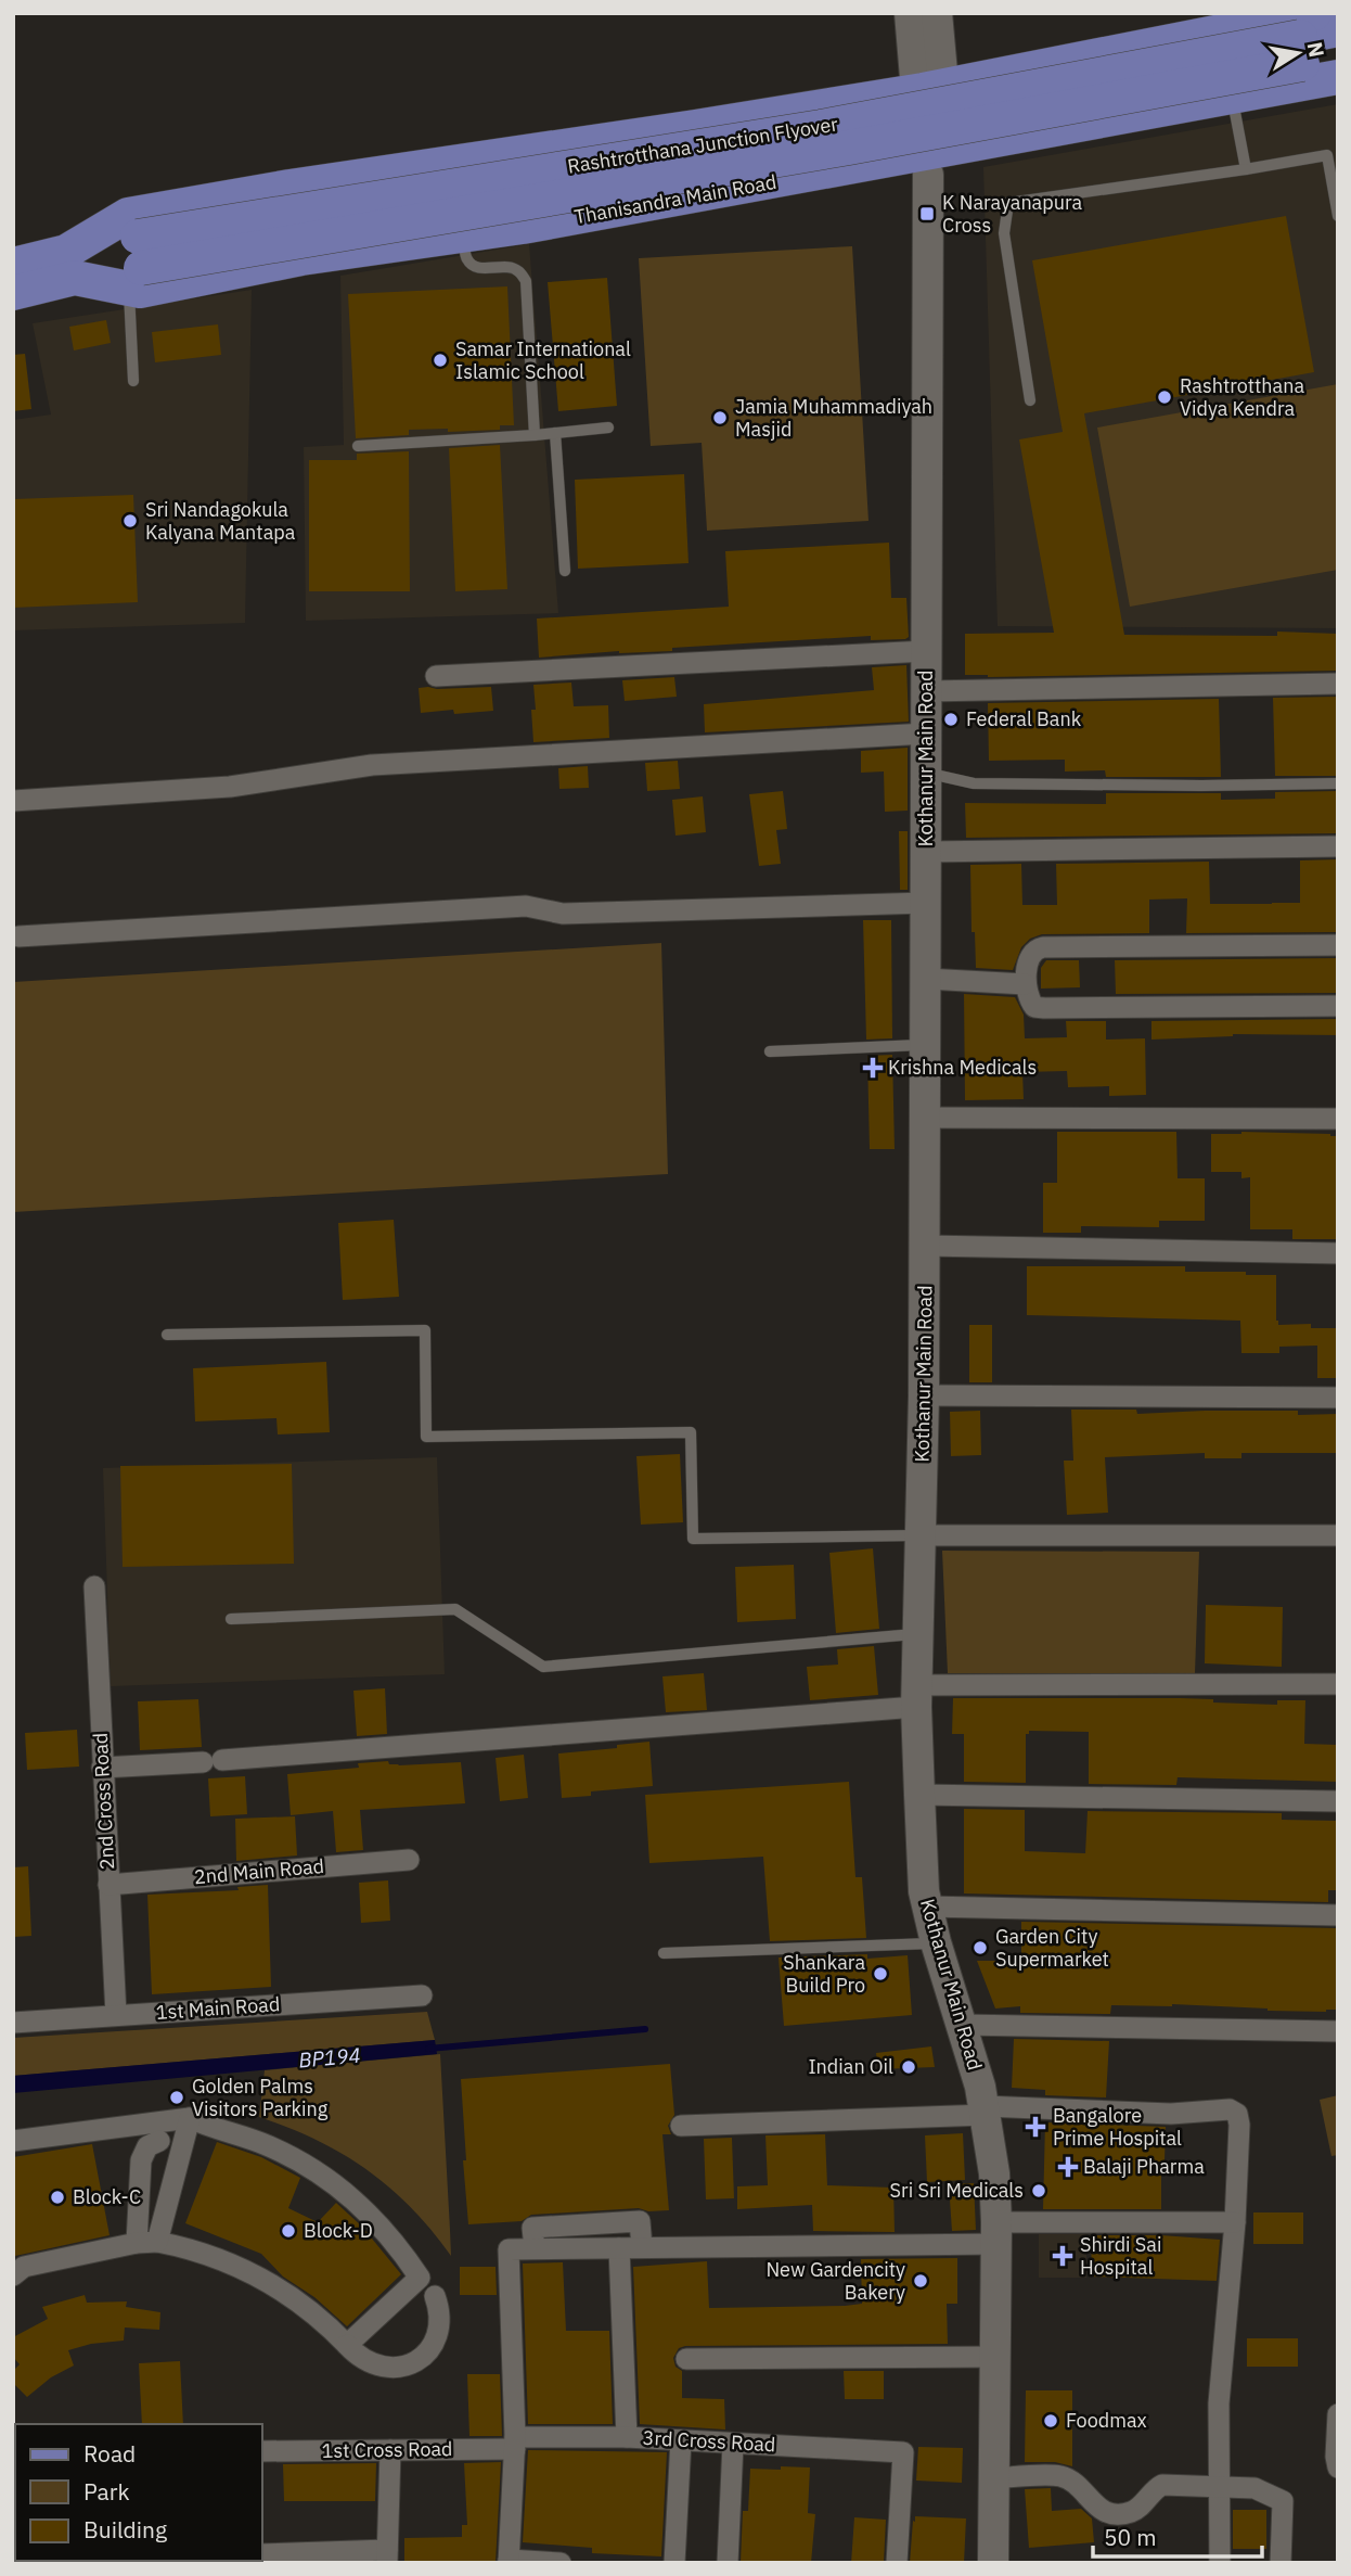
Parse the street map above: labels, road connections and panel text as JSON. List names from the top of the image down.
{
  "streets": {
    "main road": ["Rashtrotthana Junction Flyover", "Thanisandra Main Road", "Kothanur Main Road"],
    "street": [
      "2nd Cross Road",
      "2nd Main Road",
      "1st Main Road",
      "3rd Cross Road",
      "1st Cross Road"
    ]
  },
  "crossings": [
    ["Rashtrotthana Junction Flyover", "Thanisandra Main Road"],
    ["Thanisandra Main Road", "Kothanur Main Road"],
    ["2nd Cross Road", "2nd Main Road"],
    ["2nd Cross Road", "1st Main Road"],
    ["3rd Cross Road", "1st Cross Road"]
  ],
  "water": ["BP194"],
  "places": {
    "transit": ["K Narayanapura Cross"],
    "other": [
      "Samar International Islamic School",
      "Rashtrotthana Vidya Kendra",
      "Jamia Muhammadiyah Masjid",
      "Sri Nandagokula Kalyana Mantapa",
      "Federal Bank",
      "Garden City Supermarket",
      "Shankara Build Pro",
      "Indian Oil",
      "Golden Palms Visitors Parking",
      "Sri Sri Medicals",
      "Block-C",
      "Block-D",
      "New Gardencity Bakery",
      "Foodmax"
    ],
    "health": [
      "Krishna Medicals",
      "Bangalore Prime Hospital",
      "Balaji Pharma",
      "Shirdi Sai Hospital"
    ]
  },
  "legend": ["Road", "Park", "Building"],
  "scale_bar": "50 m",
  "north": "right"
}
